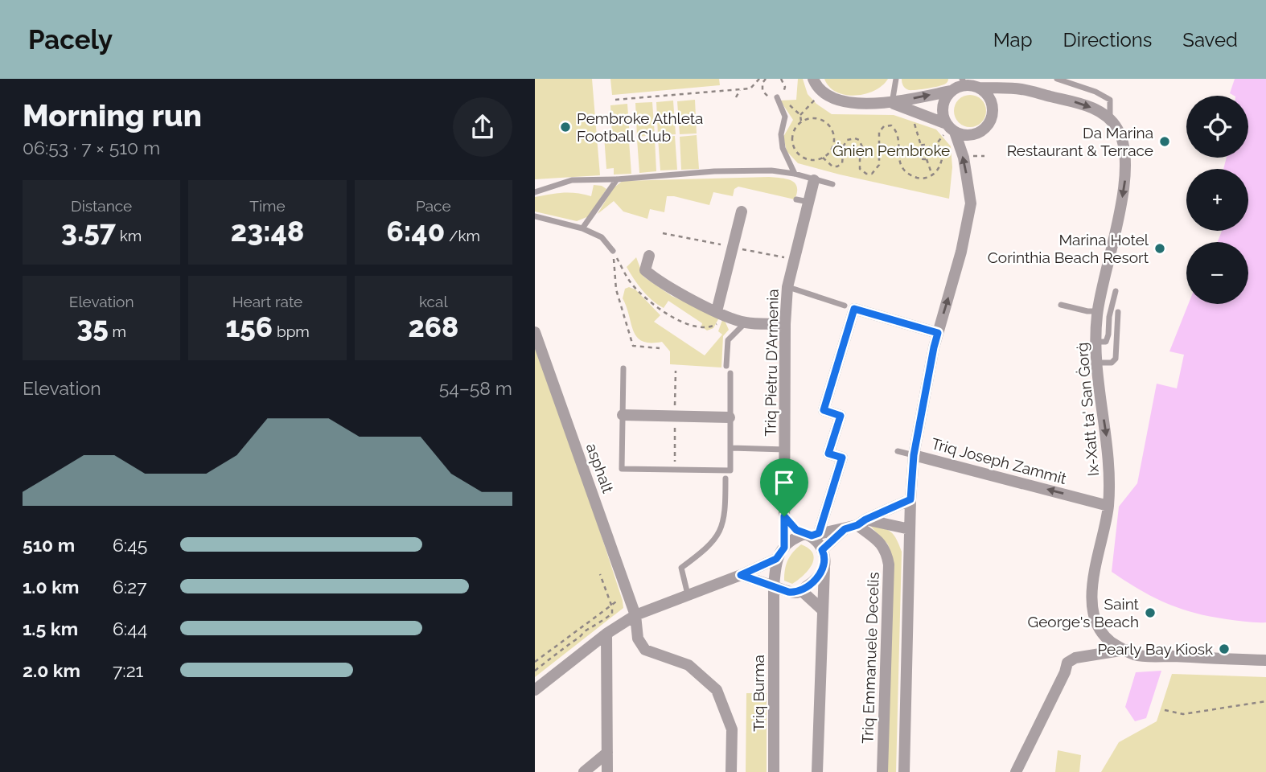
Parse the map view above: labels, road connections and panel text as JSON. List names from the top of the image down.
{
  "streets": {
    "street": [
      "Triq Pietru D'Armenia",
      "Ix-Xatt ta' San Ġorġ",
      "Triq Joseph Zammit",
      "asphalt",
      "Triq Emmanuele Decelis",
      "Triq Burma"
    ]
  },
  "crossings": [
    ["Triq Pietru D'Armenia", "Triq Burma"],
    ["Ix-Xatt ta' San Ġorġ", "Triq Joseph Zammit"]
  ],
  "one_way": ["Ix-Xatt ta' San Ġorġ", "Triq Joseph Zammit"],
  "parks": ["Ġnien Pembroke"],
  "places": [
    "Pembroke Athleta Football Club",
    "Da Marina Restaurant & Terrace",
    "Marina Hotel Corinthia Beach Resort",
    "Saint George's Beach",
    "Pearly Bay Kiosk"
  ],
  "page": {
    "header": "Pacely",
    "nav": ["Map", "Directions", "Saved"],
    "heading": ["Morning run", "06:53 · 7 × 510 m"],
    "map_buttons": ["+", "−"],
    "stats": [
      ["Distance", "3.57 km"],
      ["Time", "23:48"],
      ["Pace", "6:40 /km"],
      ["Elevation", "35 m"],
      ["Heart rate", "156 bpm"],
      ["kcal", "268"]
    ],
    "chart": ["Elevation", "54–58 m"],
    "list": [
      {
        "name": "510 m",
        "note": "6:45"
      },
      {
        "name": "1.0 km",
        "note": "6:27"
      },
      {
        "name": "1.5 km",
        "note": "6:44"
      },
      {
        "name": "2.0 km",
        "note": "7:21"
      }
    ]
  }
}
